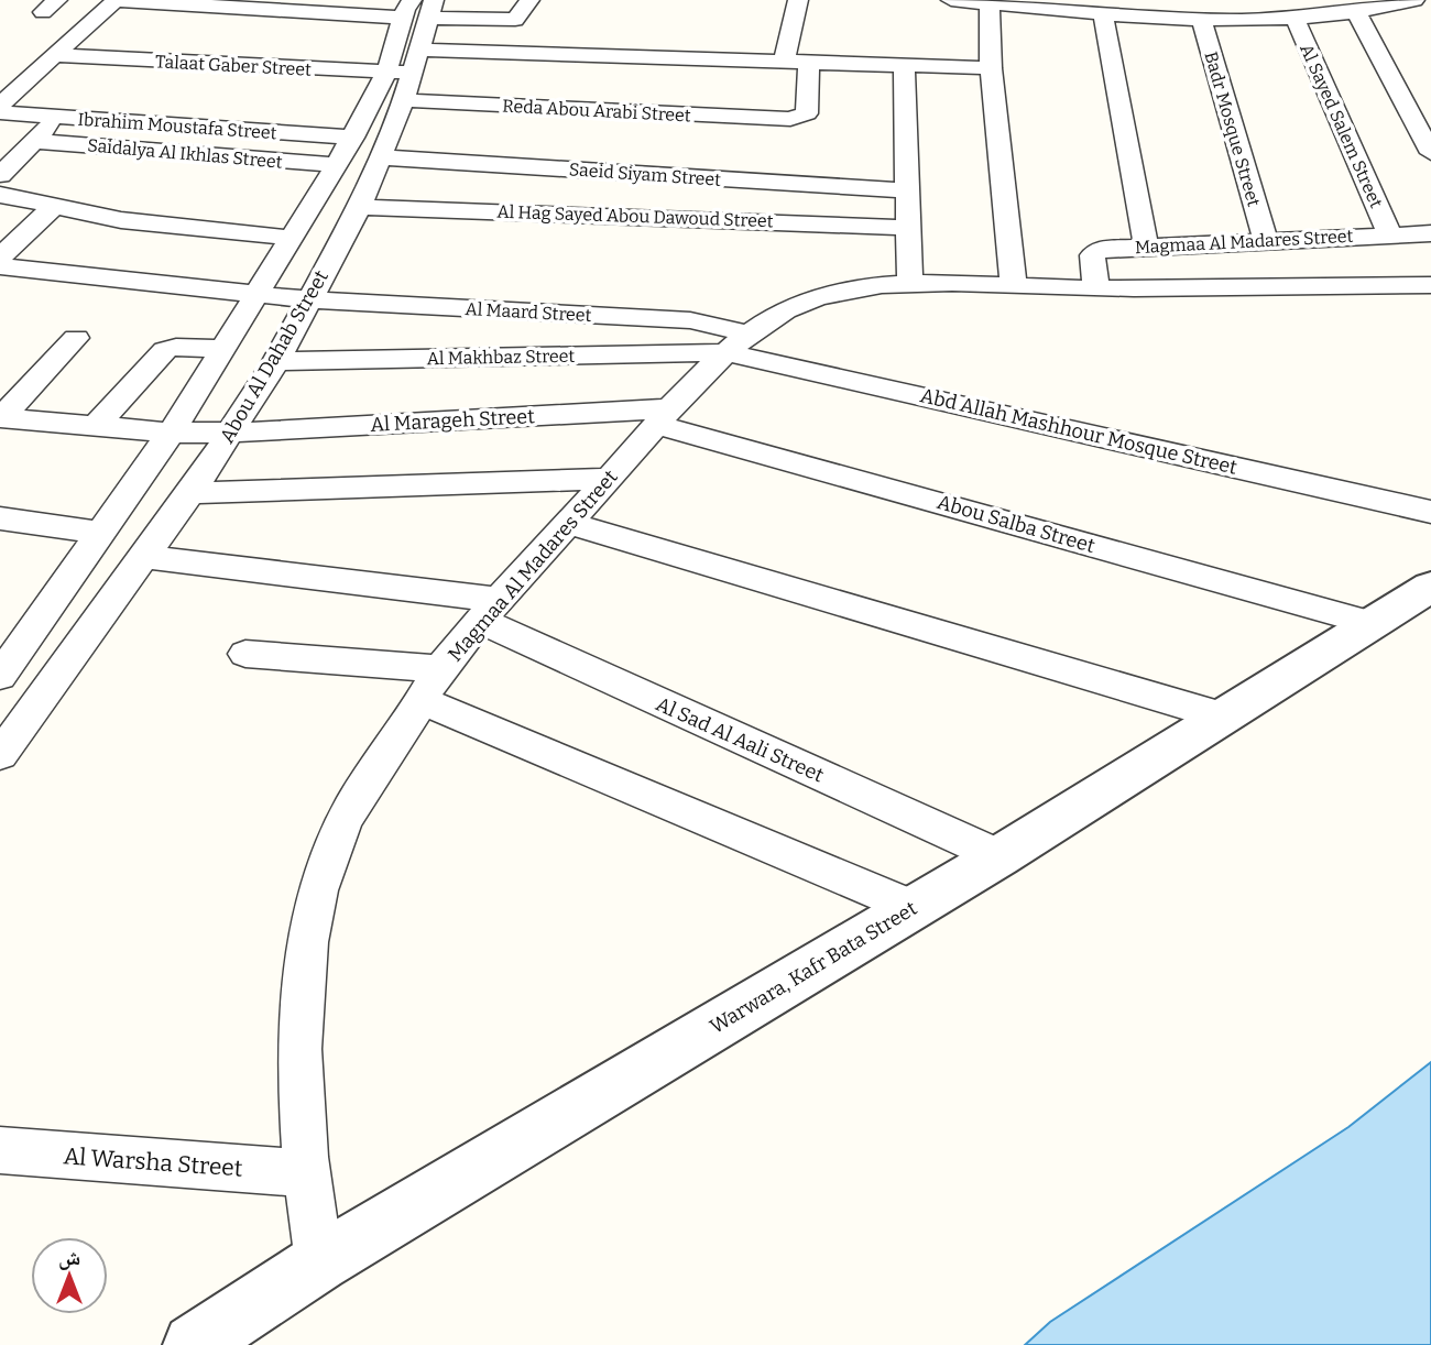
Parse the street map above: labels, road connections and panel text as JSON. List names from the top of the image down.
{
  "streets": {
    "street": [
      "Talaat Gaber Street",
      "Reda Abou Arabi Street",
      "Ibrahim Moustafa Street",
      "Al Sayed Salem Street",
      "Badr Mosque Street",
      "Saidalya Al Ikhlas Street",
      "Saeid Siyam Street",
      "Al Hag Sayed Abou Dawoud Street",
      "Magmaa Al Madares Street",
      "Al Maard Street",
      "Abou Al Dahab Street",
      "Al Makhbaz Street",
      "Al Marageh Street",
      "Abd Allah Mashhour Mosque Street",
      "Abou Salba Street",
      "Al Sad Al Aali Street",
      "Warwara, Kafr Bata Street",
      "Al Warsha Street"
    ]
  },
  "crossings": [
    ["Talaat Gaber Street", "Reda Abou Arabi Street"],
    ["Talaat Gaber Street", "Abou Al Dahab Street"],
    ["Reda Abou Arabi Street", "Abou Al Dahab Street"],
    ["Ibrahim Moustafa Street", "Abou Al Dahab Street"],
    ["Al Sayed Salem Street", "Magmaa Al Madares Street"],
    ["Badr Mosque Street", "Magmaa Al Madares Street"],
    ["Saidalya Al Ikhlas Street", "Abou Al Dahab Street"],
    ["Saeid Siyam Street", "Abou Al Dahab Street"],
    ["Al Hag Sayed Abou Dawoud Street", "Abou Al Dahab Street"],
    ["Magmaa Al Madares Street", "Al Maard Street"],
    ["Magmaa Al Madares Street", "Al Makhbaz Street"],
    ["Magmaa Al Madares Street", "Al Marageh Street"],
    ["Magmaa Al Madares Street", "Abd Allah Mashhour Mosque Street"],
    ["Magmaa Al Madares Street", "Abou Salba Street"],
    ["Magmaa Al Madares Street", "Al Sad Al Aali Street"],
    ["Magmaa Al Madares Street", "Warwara, Kafr Bata Street"],
    ["Magmaa Al Madares Street", "Al Warsha Street"],
    ["Al Maard Street", "Abou Al Dahab Street"],
    ["Al Maard Street", "Al Makhbaz Street"],
    ["Al Maard Street", "Abd Allah Mashhour Mosque Street"],
    ["Abou Al Dahab Street", "Al Makhbaz Street"],
    ["Abou Al Dahab Street", "Al Marageh Street"],
    ["Abou Al Dahab Street", "Al Sad Al Aali Street"],
    ["Al Makhbaz Street", "Abd Allah Mashhour Mosque Street"],
    ["Al Marageh Street", "Abou Salba Street"],
    ["Abou Salba Street", "Warwara, Kafr Bata Street"],
    ["Al Sad Al Aali Street", "Warwara, Kafr Bata Street"]
  ],
  "north": "top"
}
